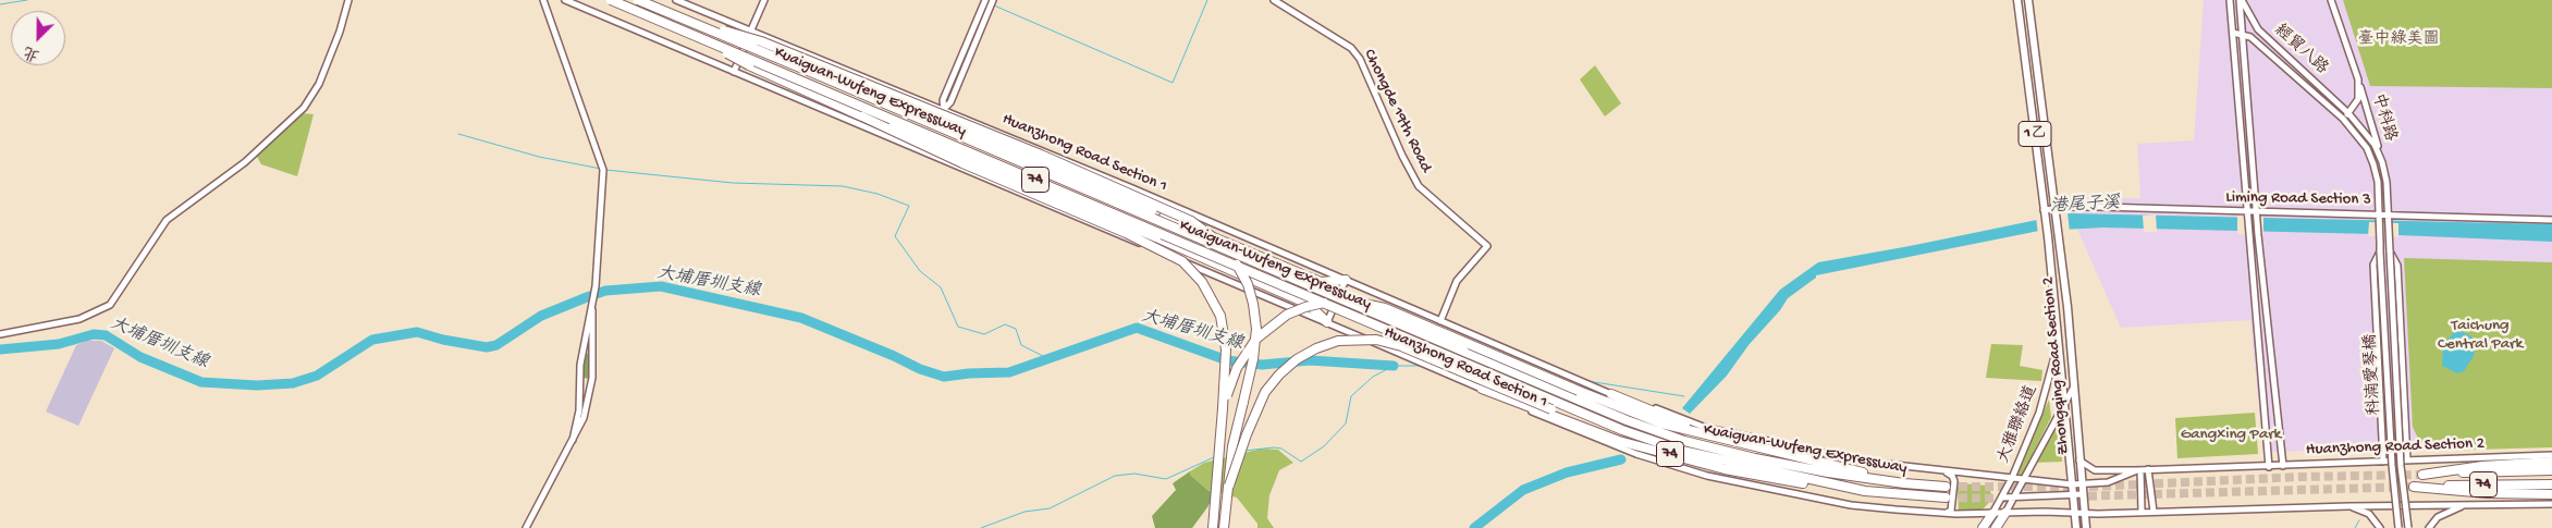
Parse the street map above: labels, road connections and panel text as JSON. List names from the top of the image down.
{
  "streets": {
    "highway": ["Kuaiguan-Wufeng Expressway", "74"],
    "main road": ["1乙", "Zhongqing Road Section 2"],
    "street": [
      "經貿八路",
      "Chongde 19th Road",
      "中科路",
      "Huanzhong Road Section 1",
      "Liming Road Section 3",
      "科湳愛琴橋",
      "大雅聯絡道",
      "Huanzhong Road Section 2"
    ]
  },
  "crossings": [
    ["經貿八路", "中科路"],
    ["Kuaiguan-Wufeng Expressway", "74"],
    ["Chongde 19th Road", "Huanzhong Road Section 1"],
    ["中科路", "Liming Road Section 3"],
    ["中科路", "科湳愛琴橋"],
    ["1乙", "Huanzhong Road Section 1"],
    ["1乙", "Liming Road Section 3"],
    ["1乙", "Zhongqing Road Section 2"],
    ["Huanzhong Road Section 1", "74"],
    ["Huanzhong Road Section 1", "Zhongqing Road Section 2"],
    ["Huanzhong Road Section 1", "大雅聯絡道"],
    ["Huanzhong Road Section 1", "Huanzhong Road Section 2"],
    ["Liming Road Section 3", "Zhongqing Road Section 2"],
    ["Zhongqing Road Section 2", "大雅聯絡道"],
    ["Zhongqing Road Section 2", "Huanzhong Road Section 2"]
  ],
  "water": ["港尾子溪", "大埔厝圳支線"],
  "parks": ["臺中綠美圖", "Taichung Central Park", "Gangxing Park"],
  "north": "bottom left"
}
